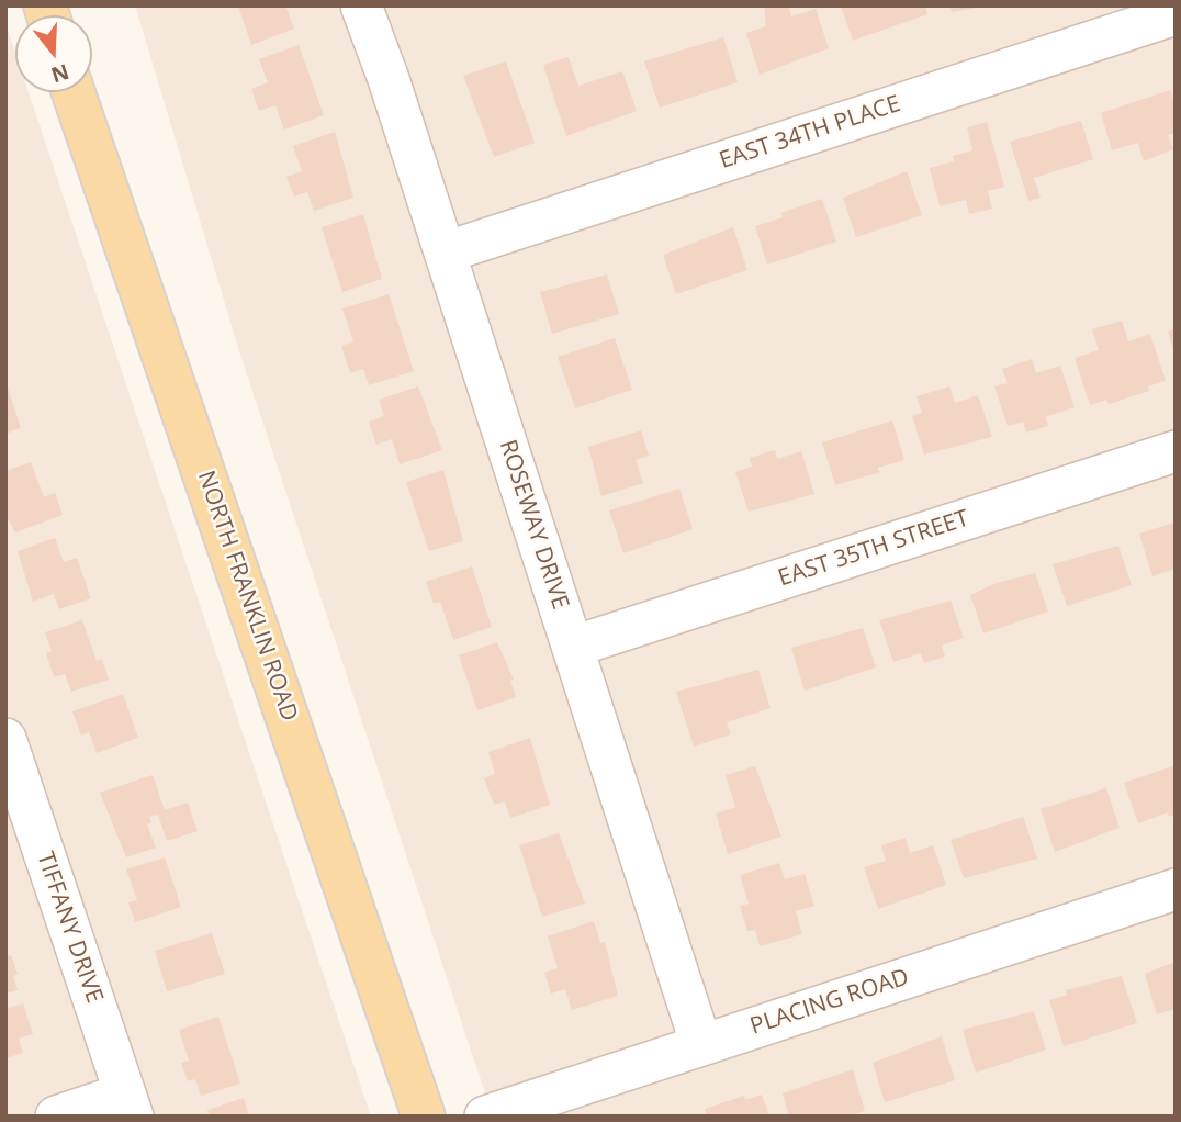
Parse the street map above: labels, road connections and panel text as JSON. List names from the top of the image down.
{
  "streets": {
    "main road": ["NORTH FRANKLIN ROAD"],
    "street": [
      "EAST 34TH PLACE",
      "ROSEWAY DRIVE",
      "EAST 35TH STREET",
      "TIFFANY DRIVE",
      "PLACING ROAD"
    ]
  },
  "crossings": [
    ["EAST 34TH PLACE", "ROSEWAY DRIVE"],
    ["ROSEWAY DRIVE", "EAST 35TH STREET"],
    ["ROSEWAY DRIVE", "PLACING ROAD"]
  ],
  "north": "bottom"
}
